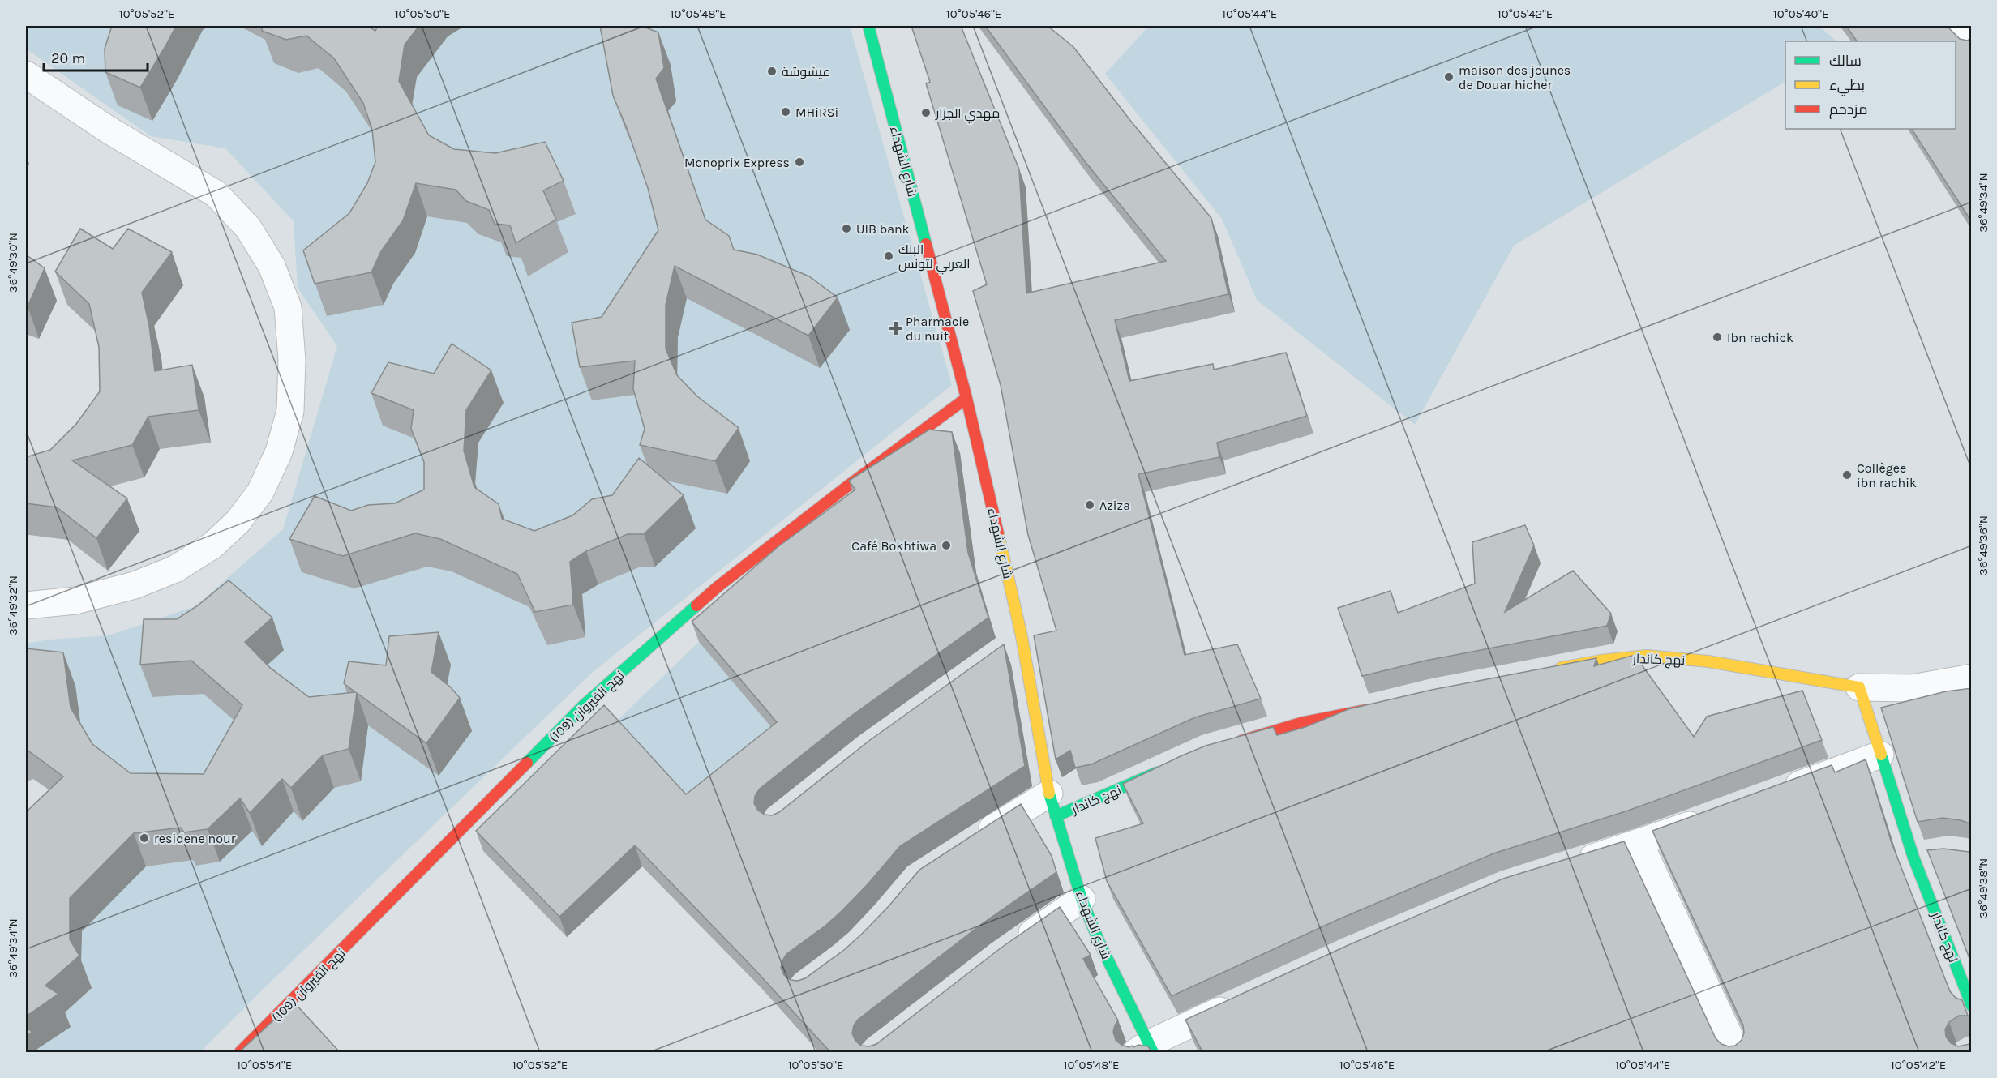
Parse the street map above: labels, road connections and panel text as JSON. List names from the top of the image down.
{
  "streets": {
    "street": ["شارع الشهداء", "نهج كاندار", "نهج القيروان (109)"]
  },
  "crossings": [
    ["شارع الشهداء", "نهج كاندار"],
    ["شارع الشهداء", "نهج القيروان (109)"]
  ],
  "places": {
    "other": [
      "عيشوشة",
      "maison des jeunes de Douar hicher",
      "MHiRSi",
      "مهدي الجزار",
      "Monoprix Express",
      "UIB bank",
      "البنك العربي لتونس",
      "Ibn rachick",
      "Collègee ibn rachik",
      "Aziza",
      "Café Bokhtiwa",
      "residene nour"
    ],
    "health": ["Pharmacie du nuit"]
  },
  "legend": ["سالك", "بطيء", "مزدحم"],
  "scale_bar": "20 m",
  "coordinates": [
    "10°05'52\"E",
    "10°05'50\"E",
    "10°05'48\"E",
    "10°05'46\"E",
    "10°05'44\"E",
    "10°05'42\"E",
    "10°05'40\"E",
    "36°49'34\"N",
    "36°49'30\"N",
    "36°49'36\"N",
    "36°49'32\"N",
    "36°49'38\"N",
    "10°05'54\"E"
  ]
}
